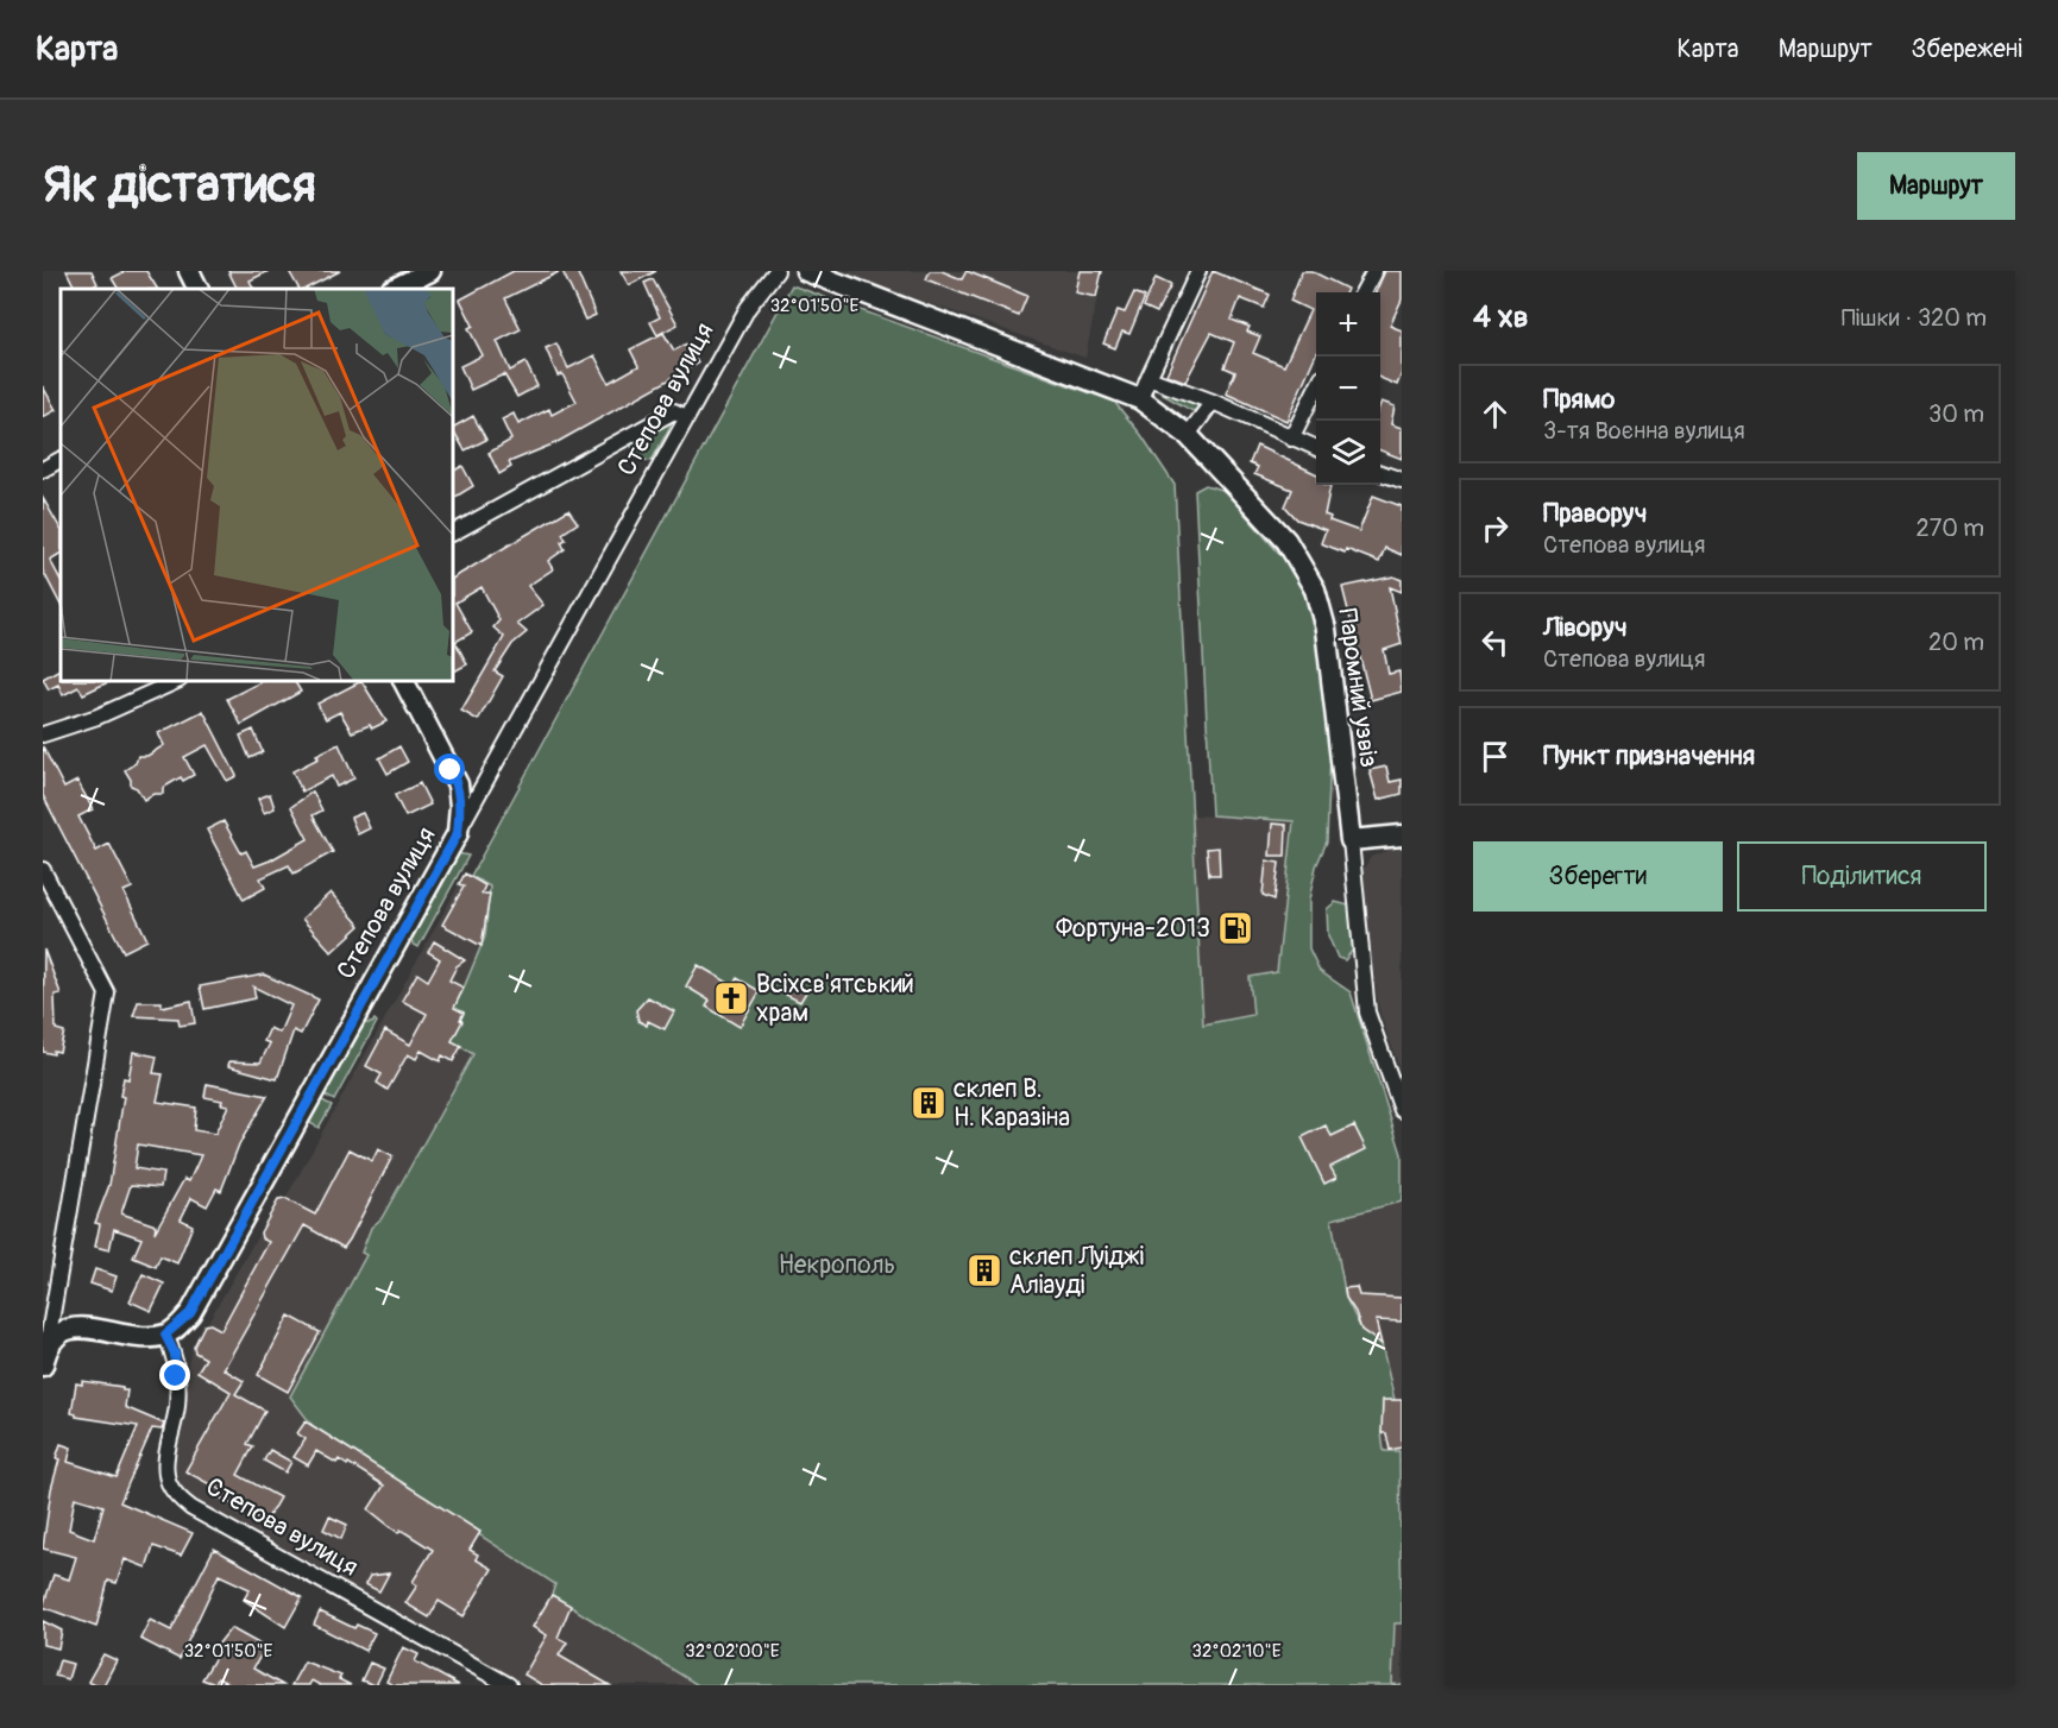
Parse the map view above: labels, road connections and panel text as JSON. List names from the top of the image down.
{
  "streets": {
    "main road": ["Степова вулиця", "Паромний узвіз"]
  },
  "parks": ["Некрополь"],
  "places": {
    "fuel station": ["Фортуна-2013"],
    "church": ["Всіхсв'ятський храм"],
    "building": ["склеп В. Н. Каразіна", "склеп Луіджі Аліауді"]
  },
  "page": {
    "header": "Карта",
    "nav": ["Карта", "Маршрут", "Збережені"],
    "buttons": [
      "Маршрут",
      ["Зберегти", "Поділитися"]
    ],
    "title": "Як дістатися",
    "heading": ["4 хв", "Пішки · 320 m"],
    "map_buttons": ["+", "−"],
    "list": [
      ["Прямо", "3-тя Воєнна вулиця", "30 m"],
      ["Праворуч", "Степова вулиця", "270 m"],
      ["Ліворуч", "Степова вулиця", "20 m"],
      "Пункт призначення"
    ]
  },
  "coordinates": ["32°01'50\"E", "32°02'00\"E", "32°02'10\"E"]
}
